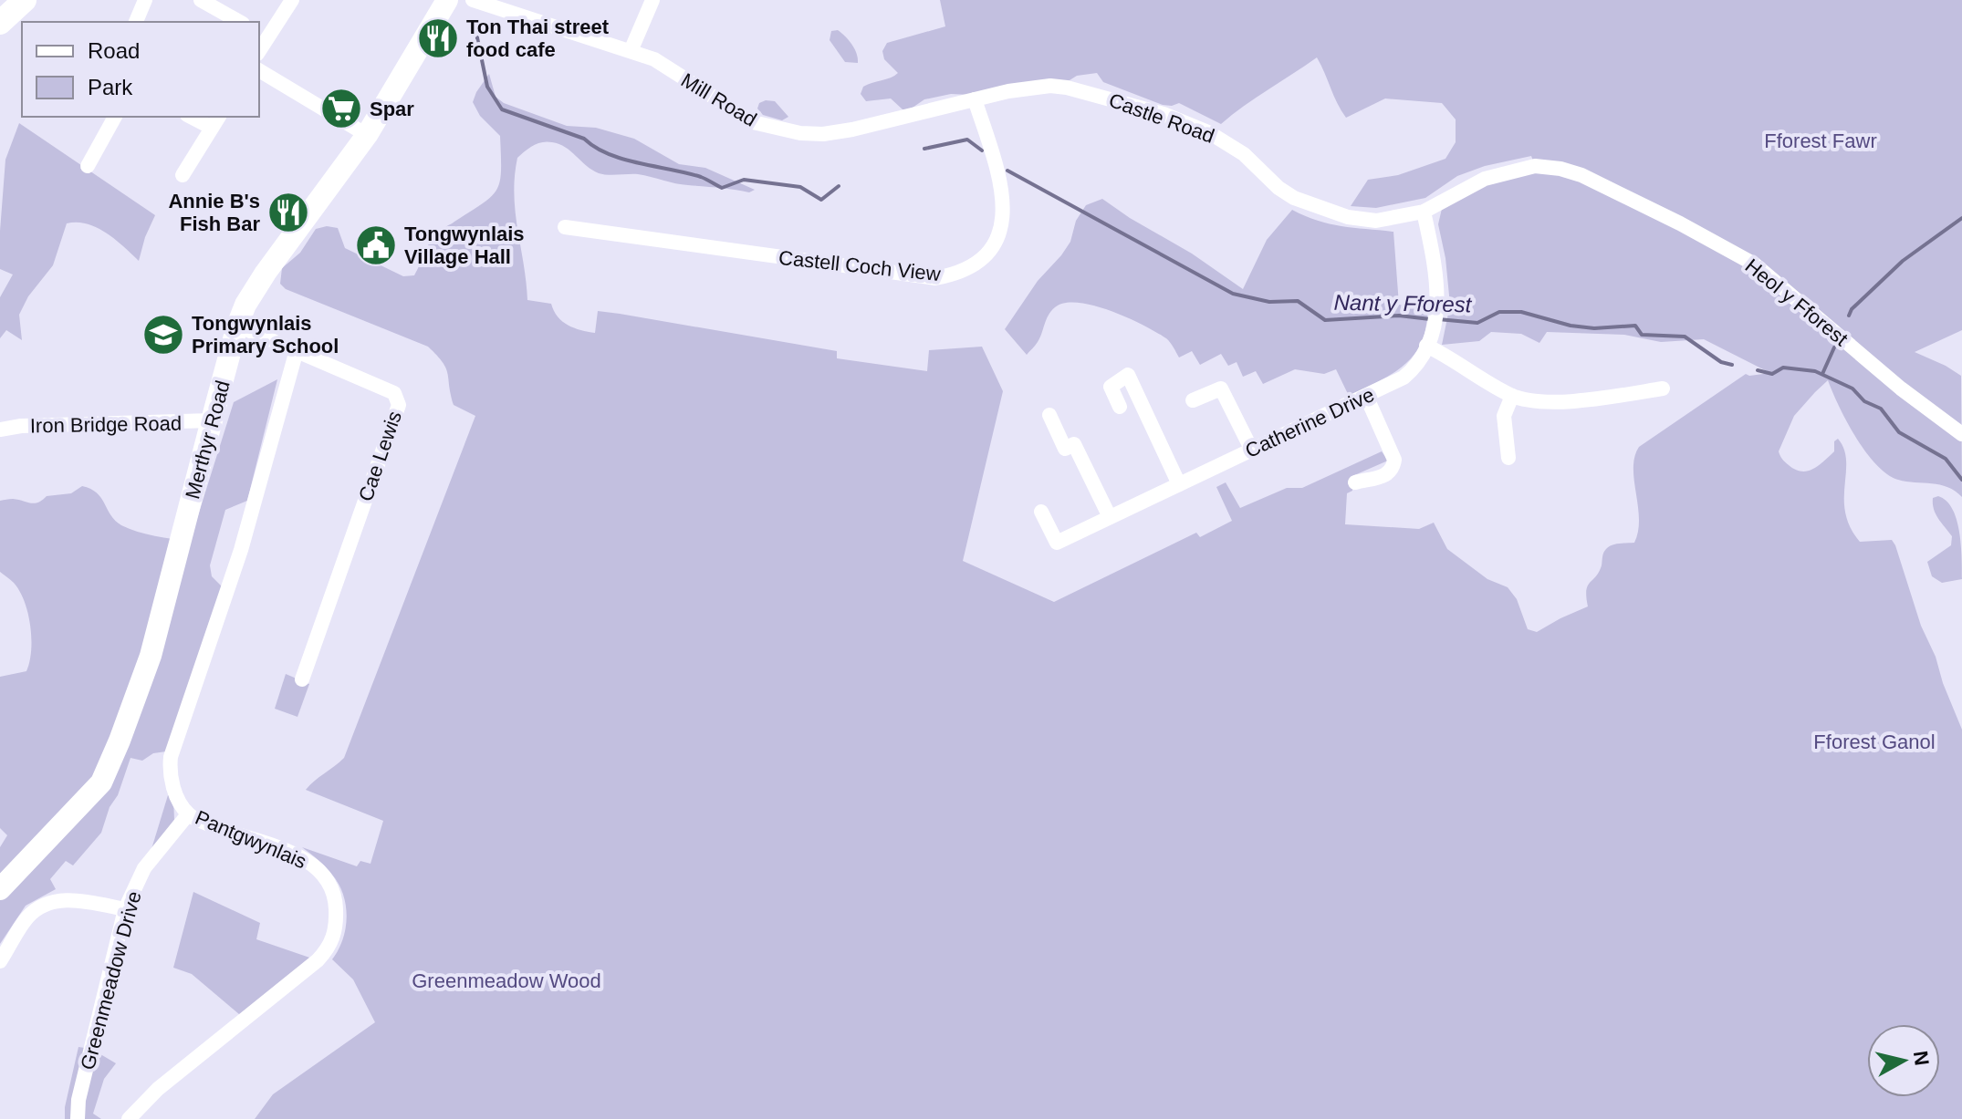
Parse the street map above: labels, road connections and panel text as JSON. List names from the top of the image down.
{
  "streets": {
    "main road": ["Merthyr Road"],
    "street": [
      "Mill Road",
      "Castle Road",
      "Castell Coch View",
      "Heol y Fforest",
      "Catherine Drive",
      "Iron Bridge Road",
      "Cae Lewis",
      "Pantgwynlais",
      "Greenmeadow Drive"
    ]
  },
  "crossings": [
    ["Mill Road", "Castle Road"],
    ["Mill Road", "Castell Coch View"],
    ["Castle Road", "Castell Coch View"],
    ["Castle Road", "Heol y Fforest"],
    ["Castle Road", "Catherine Drive"],
    ["Iron Bridge Road", "Merthyr Road"],
    ["Merthyr Road", "Cae Lewis"],
    ["Cae Lewis", "Pantgwynlais"],
    ["Pantgwynlais", "Greenmeadow Drive"]
  ],
  "water": ["Nant y Fforest"],
  "parks": ["Fforest Fawr", "Fforest Ganol", "Greenmeadow Wood"],
  "places": {
    "restaurant": ["Ton Thai street food cafe", "Annie B's Fish Bar"],
    "supermarket": ["Spar"],
    "public building": ["Tongwynlais Village Hall"],
    "school or university": ["Tongwynlais Primary School"]
  },
  "legend": ["Road", "Park"],
  "north": "right"
}
